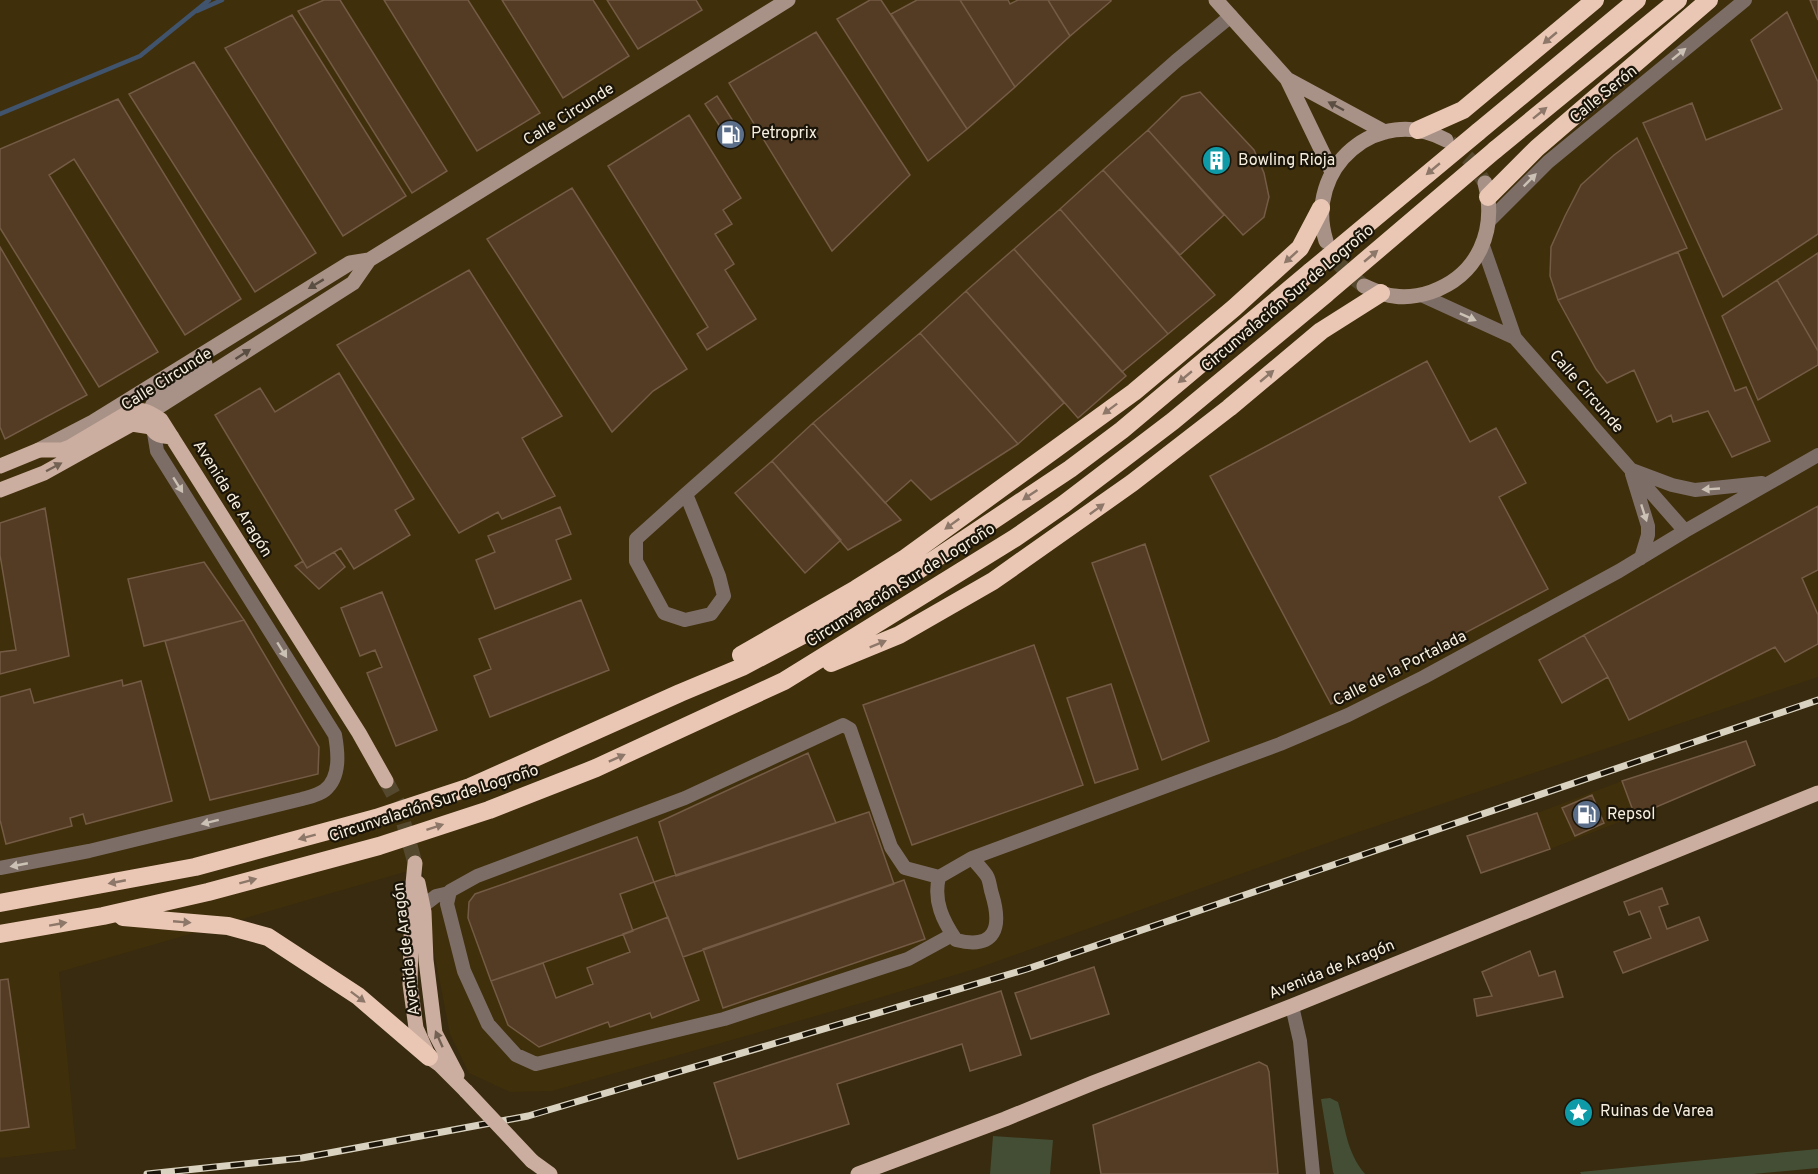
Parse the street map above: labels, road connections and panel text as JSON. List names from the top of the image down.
{
  "streets": {
    "highway": ["Circunvalación Sur de Logroño"],
    "main road": ["Calle Circunde", "Avenida de Aragón"],
    "street": ["Calle Serón", "Calle de la Portalada"]
  },
  "crossings": [
    ["Calle Circunde", "Avenida de Aragón"],
    ["Calle Circunde", "Calle de la Portalada"]
  ],
  "one_way": ["Calle Serón"],
  "places": {
    "fuel station": ["Petroprix", "Repsol"],
    "building": ["Bowling Rioja"],
    "place": ["Ruinas de Varea"]
  }
}
